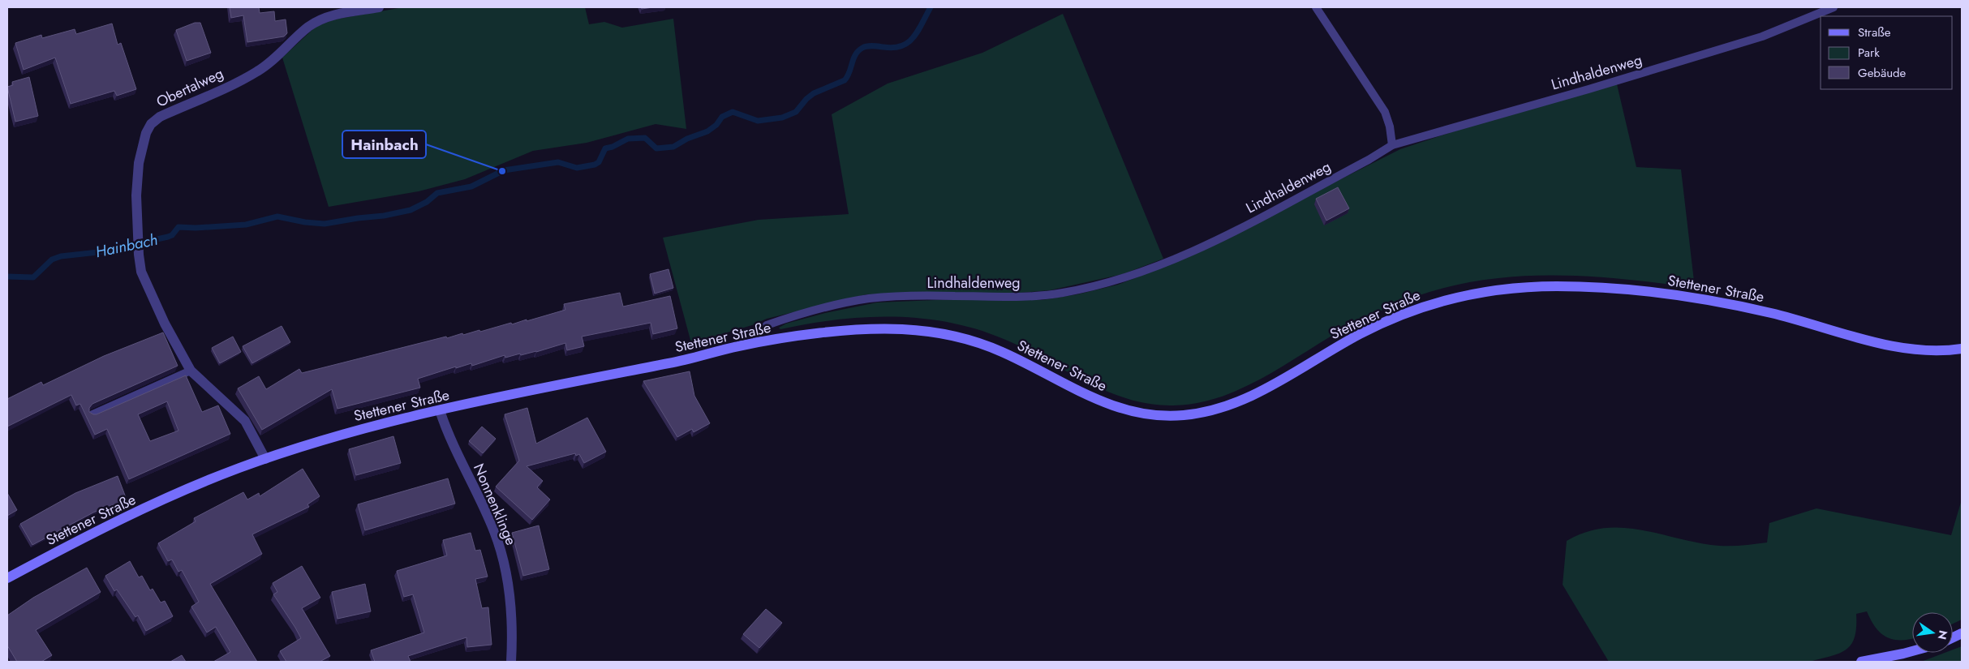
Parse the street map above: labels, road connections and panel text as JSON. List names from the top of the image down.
{
  "streets": {
    "main road": ["Stettener Straße"],
    "street": ["Obertalweg", "Nonnenklinge"],
    "lane": ["Lindhaldenweg"]
  },
  "crossings": [
    ["Lindhaldenweg", "Stettener Straße"],
    ["Obertalweg", "Stettener Straße"],
    ["Stettener Straße", "Nonnenklinge"]
  ],
  "water": ["Hainbach"],
  "places": ["Hainbach"],
  "legend": ["Straße", "Park", "Gebäude"],
  "north": "right"
}
